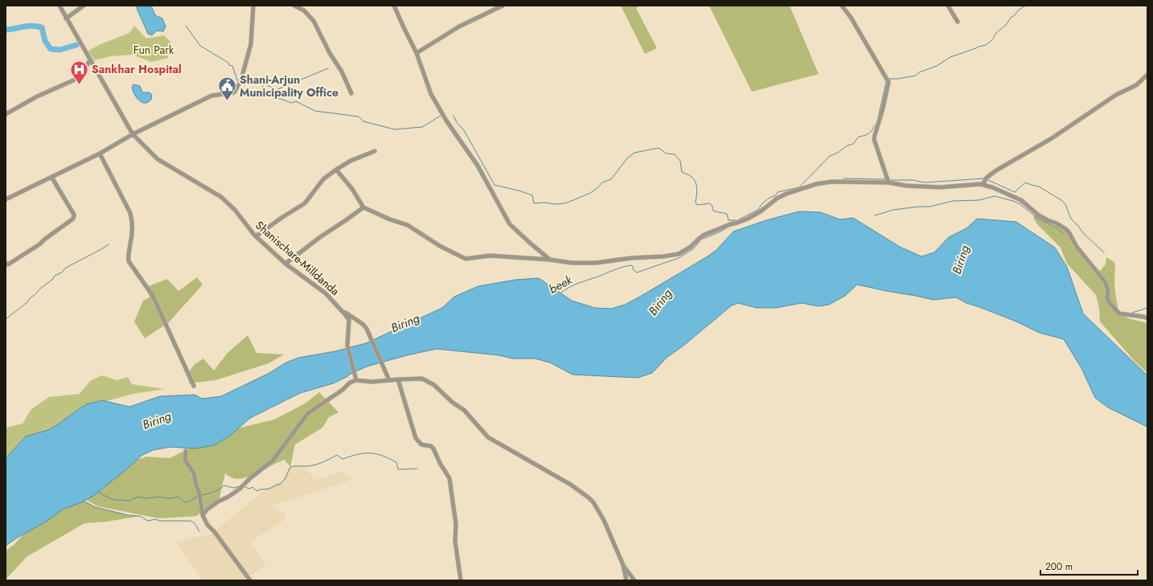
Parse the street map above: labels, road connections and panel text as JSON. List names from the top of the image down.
{
  "streets": {
    "street": ["Shanischare-Milldanda"]
  },
  "water": ["Biring", "beek"],
  "parks": ["Fun Park"],
  "places": {
    "hospital": ["Sankhar Hospital"],
    "public building": ["Shani-Arjun Municipality Office"]
  },
  "scale_bar": "200 m"
}
